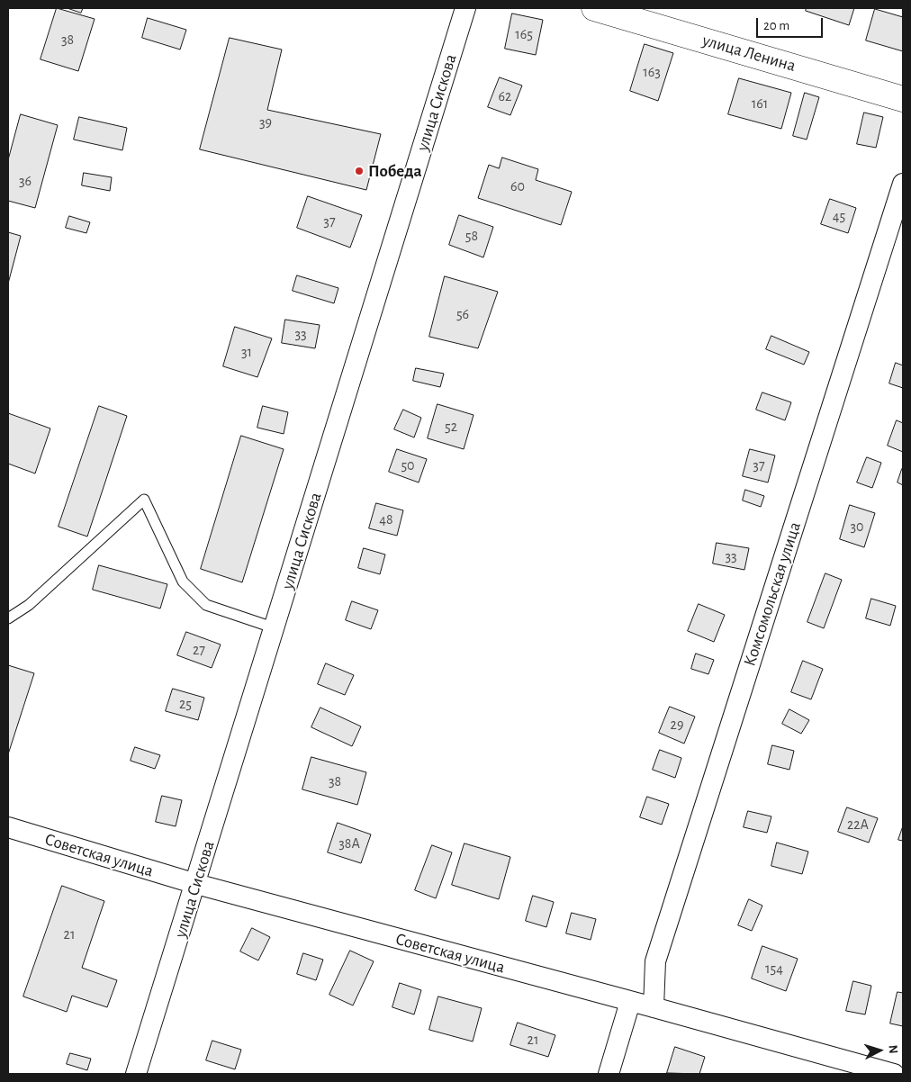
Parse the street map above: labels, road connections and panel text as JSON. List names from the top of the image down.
{
  "streets": {
    "street": [
      "улица Ленина",
      "улица Сискова",
      "Комсомольская улица",
      "Советская улица"
    ]
  },
  "crossings": [
    ["улица Сискова", "Советская улица"],
    ["Комсомольская улица", "Советская улица"]
  ],
  "places": ["Победа"],
  "house_numbers": [
    "165",
    "38",
    "163",
    "62",
    "161",
    "39",
    "36",
    "60",
    "45",
    "37",
    "58",
    "56",
    "33",
    "31",
    "52",
    "50",
    "37",
    "48",
    "30",
    "33",
    "27",
    "25",
    "29",
    "38",
    "22А",
    "38А",
    "21",
    "154",
    "21"
  ],
  "scale_bar": "20 m",
  "north": "right"
}
